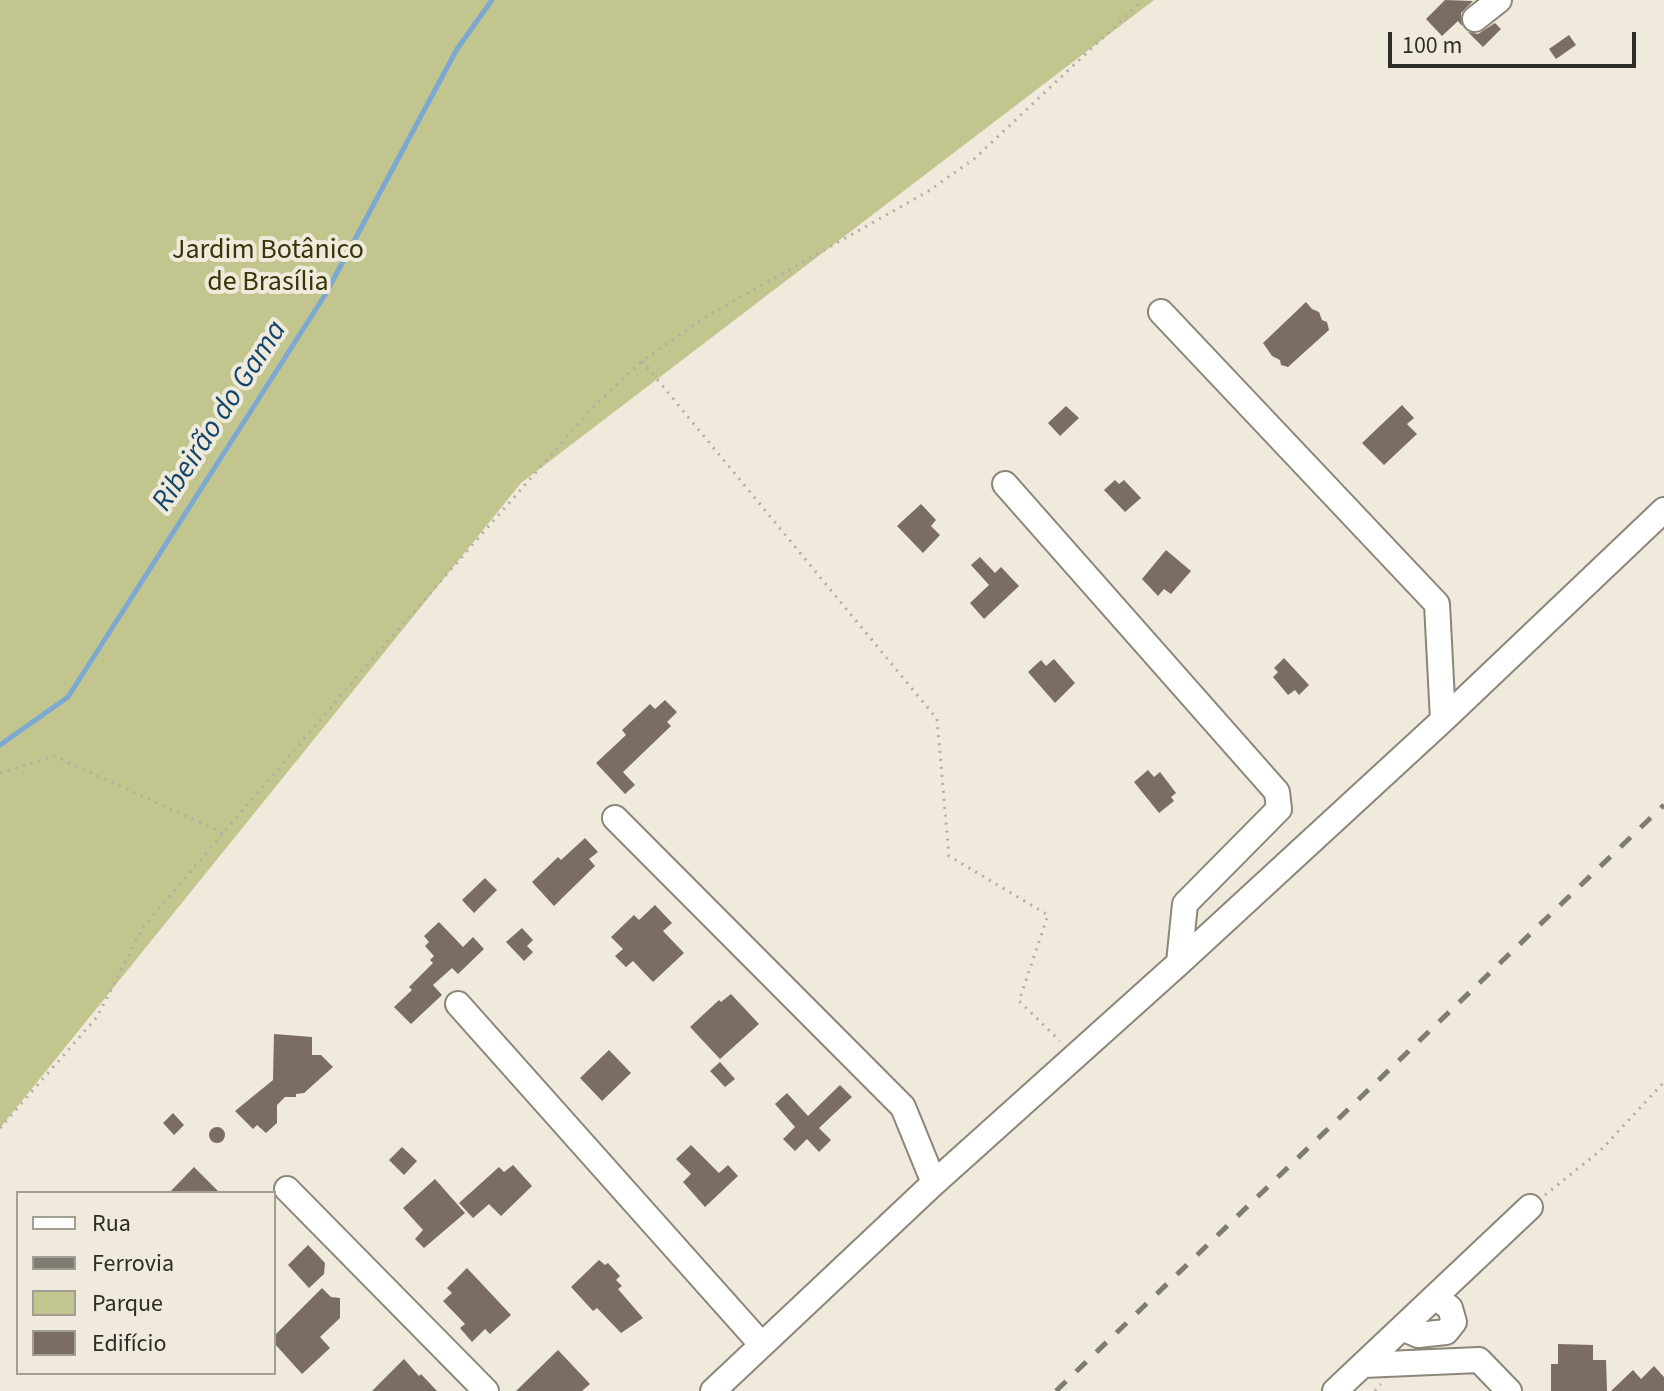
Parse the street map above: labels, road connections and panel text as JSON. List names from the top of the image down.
{
  "water": ["Ribeirão do Gama"],
  "parks": ["Jardim Botânico de Brasília"],
  "legend": [
    "Rua",
    "Ferrovia",
    "Parque",
    "Edifício"
  ],
  "scale_bar": "100 m"
}
